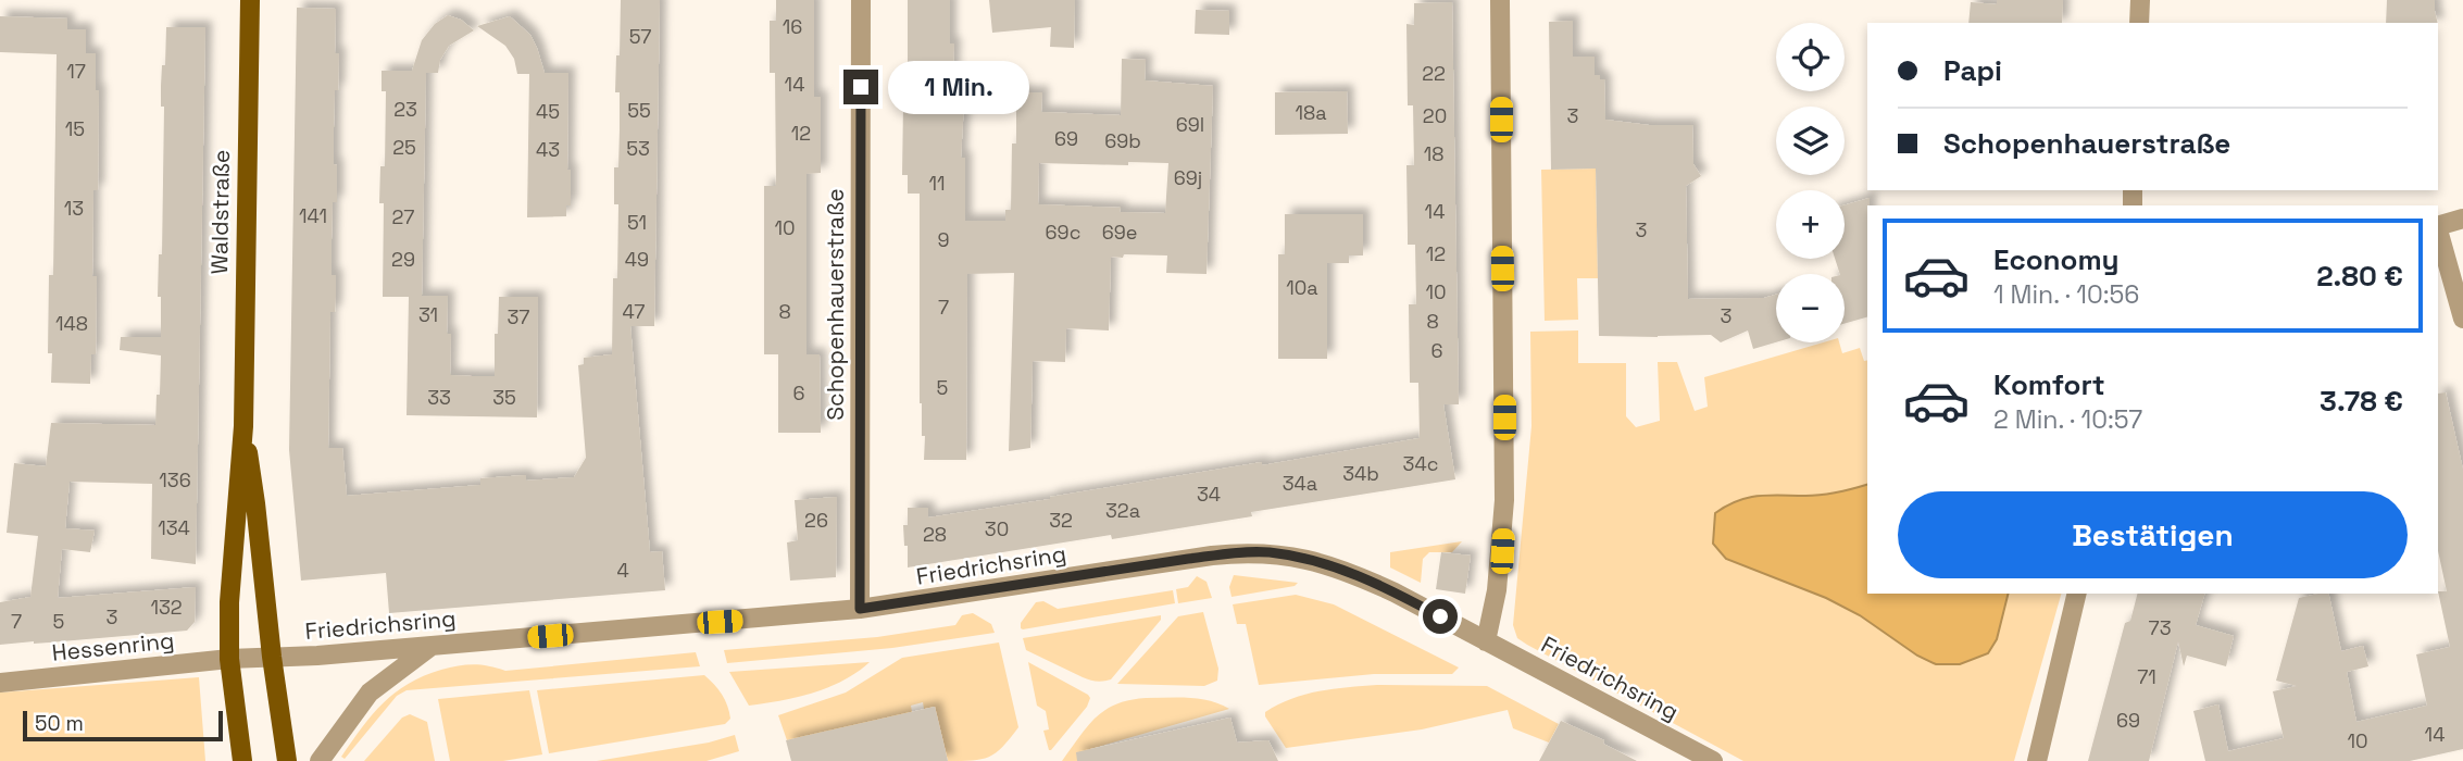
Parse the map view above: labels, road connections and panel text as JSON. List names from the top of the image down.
{
  "streets": {
    "main road": ["Waldstraße"],
    "street": ["Schopenhauerstraße", "Friedrichsring", "Hessenring"]
  },
  "crossings": [
    ["Waldstraße", "Friedrichsring"],
    ["Waldstraße", "Hessenring"],
    ["Schopenhauerstraße", "Friedrichsring"],
    ["Friedrichsring", "Hessenring"]
  ],
  "house_numbers": [
    "16",
    "57",
    "17",
    "22",
    "14",
    "23",
    "55",
    "45",
    "18a",
    "20",
    "3",
    "69l",
    "15",
    "12",
    "69",
    "69b",
    "25",
    "53",
    "43",
    "18",
    "69j",
    "11",
    "13",
    "14",
    "141",
    "27",
    "51",
    "10",
    "3",
    "69c",
    "69e",
    "9",
    "12",
    "29",
    "49",
    "10a",
    "10",
    "7",
    "47",
    "8",
    "31",
    "3",
    "37",
    "8",
    "148",
    "6",
    "5",
    "6",
    "33",
    "35",
    "34c",
    "34b",
    "136",
    "34a",
    "34",
    "32a",
    "26",
    "32",
    "134",
    "30",
    "28",
    "4",
    "132",
    "3",
    "7",
    "5",
    "73",
    "71",
    "69",
    "14",
    "10"
  ],
  "scale_bar": "50 m",
  "page": {
    "map_buttons": ["+", "−"],
    "banner": ["Papi", "Schopenhauerstraße"],
    "bubble": "1 Min.",
    "list": [
      {
        "name": "Economy",
        "note": "1 Min. · 10:56",
        "value": "2.80 €"
      },
      {
        "name": "Komfort",
        "note": "2 Min. · 10:57",
        "value": "3.78 €"
      }
    ],
    "buttons": "Bestätigen",
    "scale": "50 m"
  }
}
